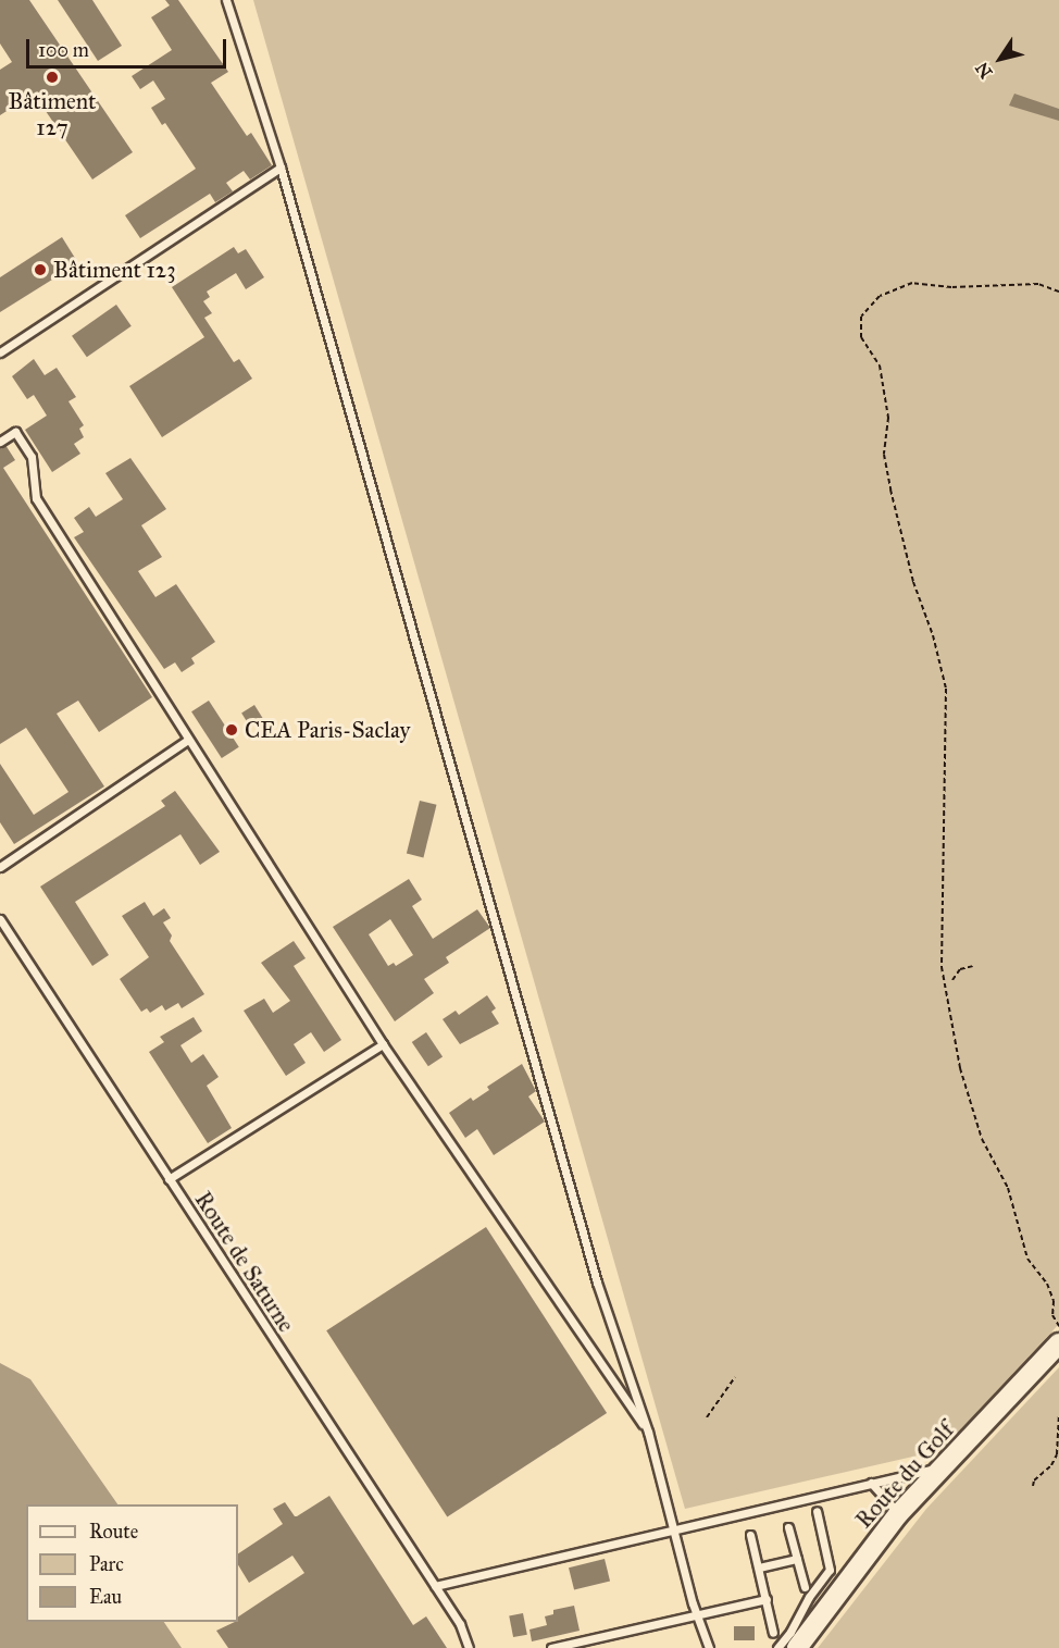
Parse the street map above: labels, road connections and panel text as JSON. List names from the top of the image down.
{
  "streets": {
    "street": ["Route du Golf"],
    "lane": ["Route de Saturne"]
  },
  "places": ["Bâtiment 127", "Bâtiment 123", "CEA Paris-Saclay"],
  "legend": ["Route", "Parc", "Eau"],
  "scale_bar": "100 m",
  "north": "bottom left"
}
